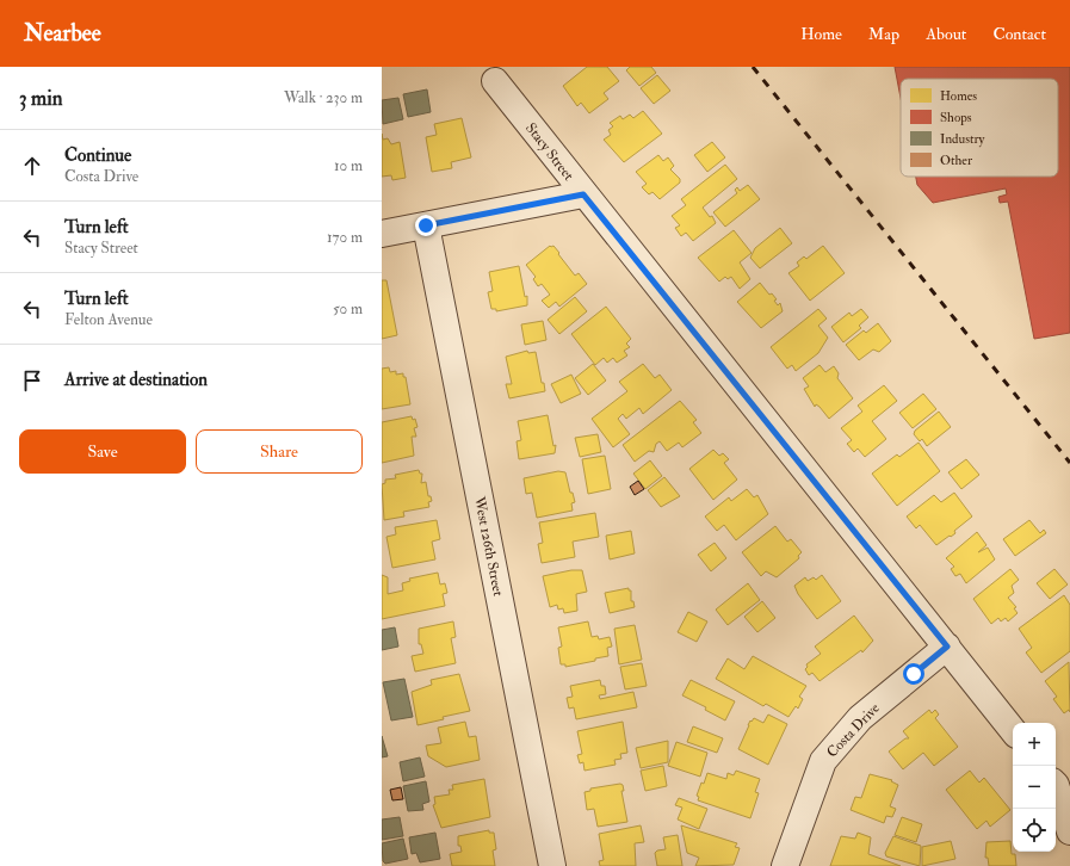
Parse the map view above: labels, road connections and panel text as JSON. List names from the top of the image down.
{
  "streets": {
    "street": ["Stacy Street", "West 126th Street", "Costa Drive"]
  },
  "crossings": [
    ["Stacy Street", "Costa Drive"]
  ],
  "legend": [
    "Homes",
    "Shops",
    "Industry",
    "Other"
  ],
  "page": {
    "header": "Nearbee",
    "nav": [
      "Home",
      "Map",
      "About",
      "Contact"
    ],
    "heading": ["3 min", "Walk · 230 m"],
    "list": [
      ["Continue", "Costa Drive", "10 m"],
      ["Turn left", "Stacy Street", "170 m"],
      ["Turn left", "Felton Avenue", "50 m"],
      "Arrive at destination"
    ],
    "buttons": ["Save", "Share"],
    "map_buttons": ["+", "−"]
  }
}
